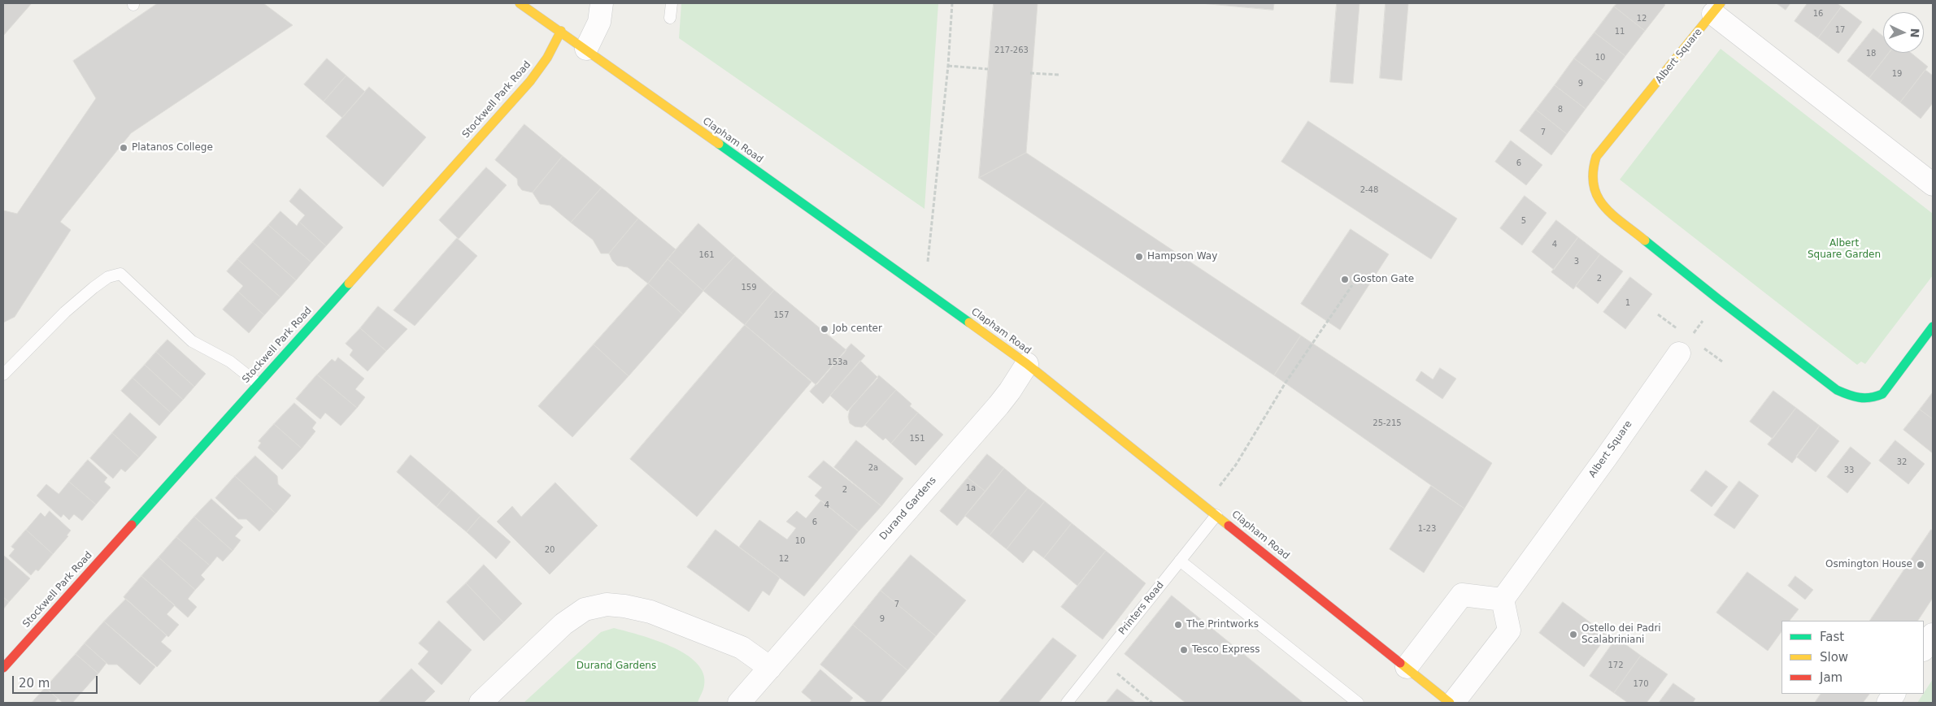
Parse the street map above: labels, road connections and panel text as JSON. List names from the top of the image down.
{
  "streets": {
    "main road": ["Albert Square", "Stockwell Park Road", "Clapham Road"],
    "street": ["Durand Gardens"],
    "lane": ["Printers Road"]
  },
  "crossings": [
    ["Stockwell Park Road", "Clapham Road"],
    ["Clapham Road", "Durand Gardens"],
    ["Clapham Road", "Printers Road"]
  ],
  "parks": ["Albert Square Garden", "Durand Gardens"],
  "places": [
    "Platanos College",
    "Hampson Way",
    "Goston Gate",
    "Job center",
    "Osmington House",
    "The Printworks",
    "Ostello dei Padri Scalabriniani",
    "Tesco Express"
  ],
  "house_numbers": [
    "16",
    "12",
    "17",
    "11",
    "217-263",
    "18",
    "10",
    "19",
    "9",
    "8",
    "7",
    "6",
    "2-48",
    "5",
    "4",
    "161",
    "3",
    "2",
    "159",
    "1",
    "157",
    "153a",
    "25-215",
    "151",
    "32",
    "2a",
    "33",
    "1a",
    "2",
    "4",
    "6",
    "1-23",
    "10",
    "20",
    "12",
    "7",
    "9",
    "172",
    "170"
  ],
  "legend": ["Fast", "Slow", "Jam"],
  "scale_bar": "20 m",
  "north": "right"
}
